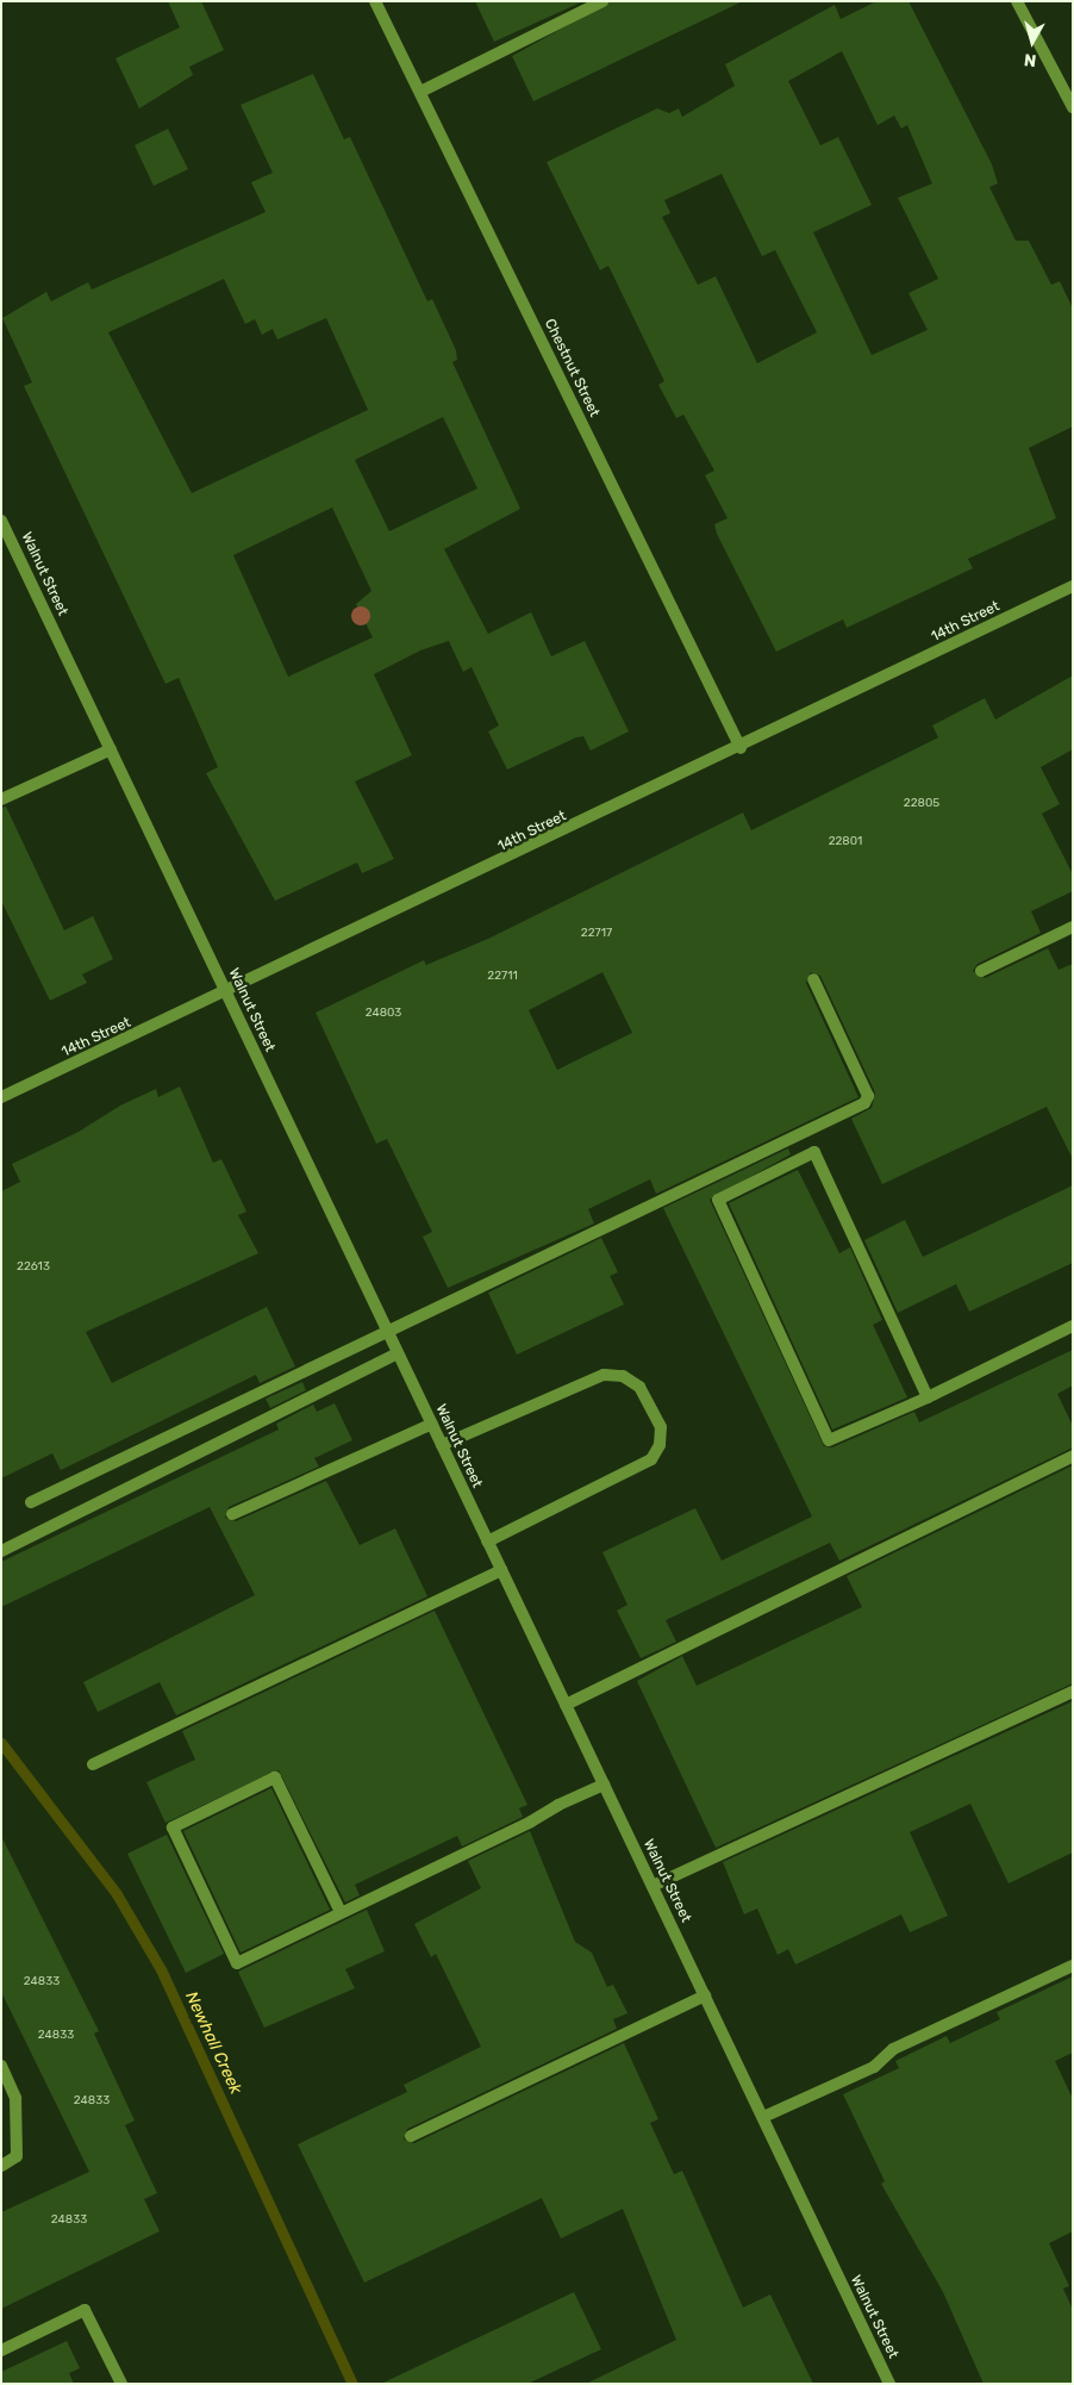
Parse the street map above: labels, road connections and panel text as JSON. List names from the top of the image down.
{
  "streets": {
    "street": ["Chestnut Street", "Walnut Street", "14th Street"]
  },
  "crossings": [
    ["Chestnut Street", "14th Street"],
    ["Walnut Street", "14th Street"]
  ],
  "water": ["Newhall Creek"],
  "house_numbers": [
    "22805",
    "22801",
    "22717",
    "22711",
    "24803",
    "22613",
    "24833",
    "24833",
    "24833",
    "24833"
  ],
  "north": "bottom"
}
